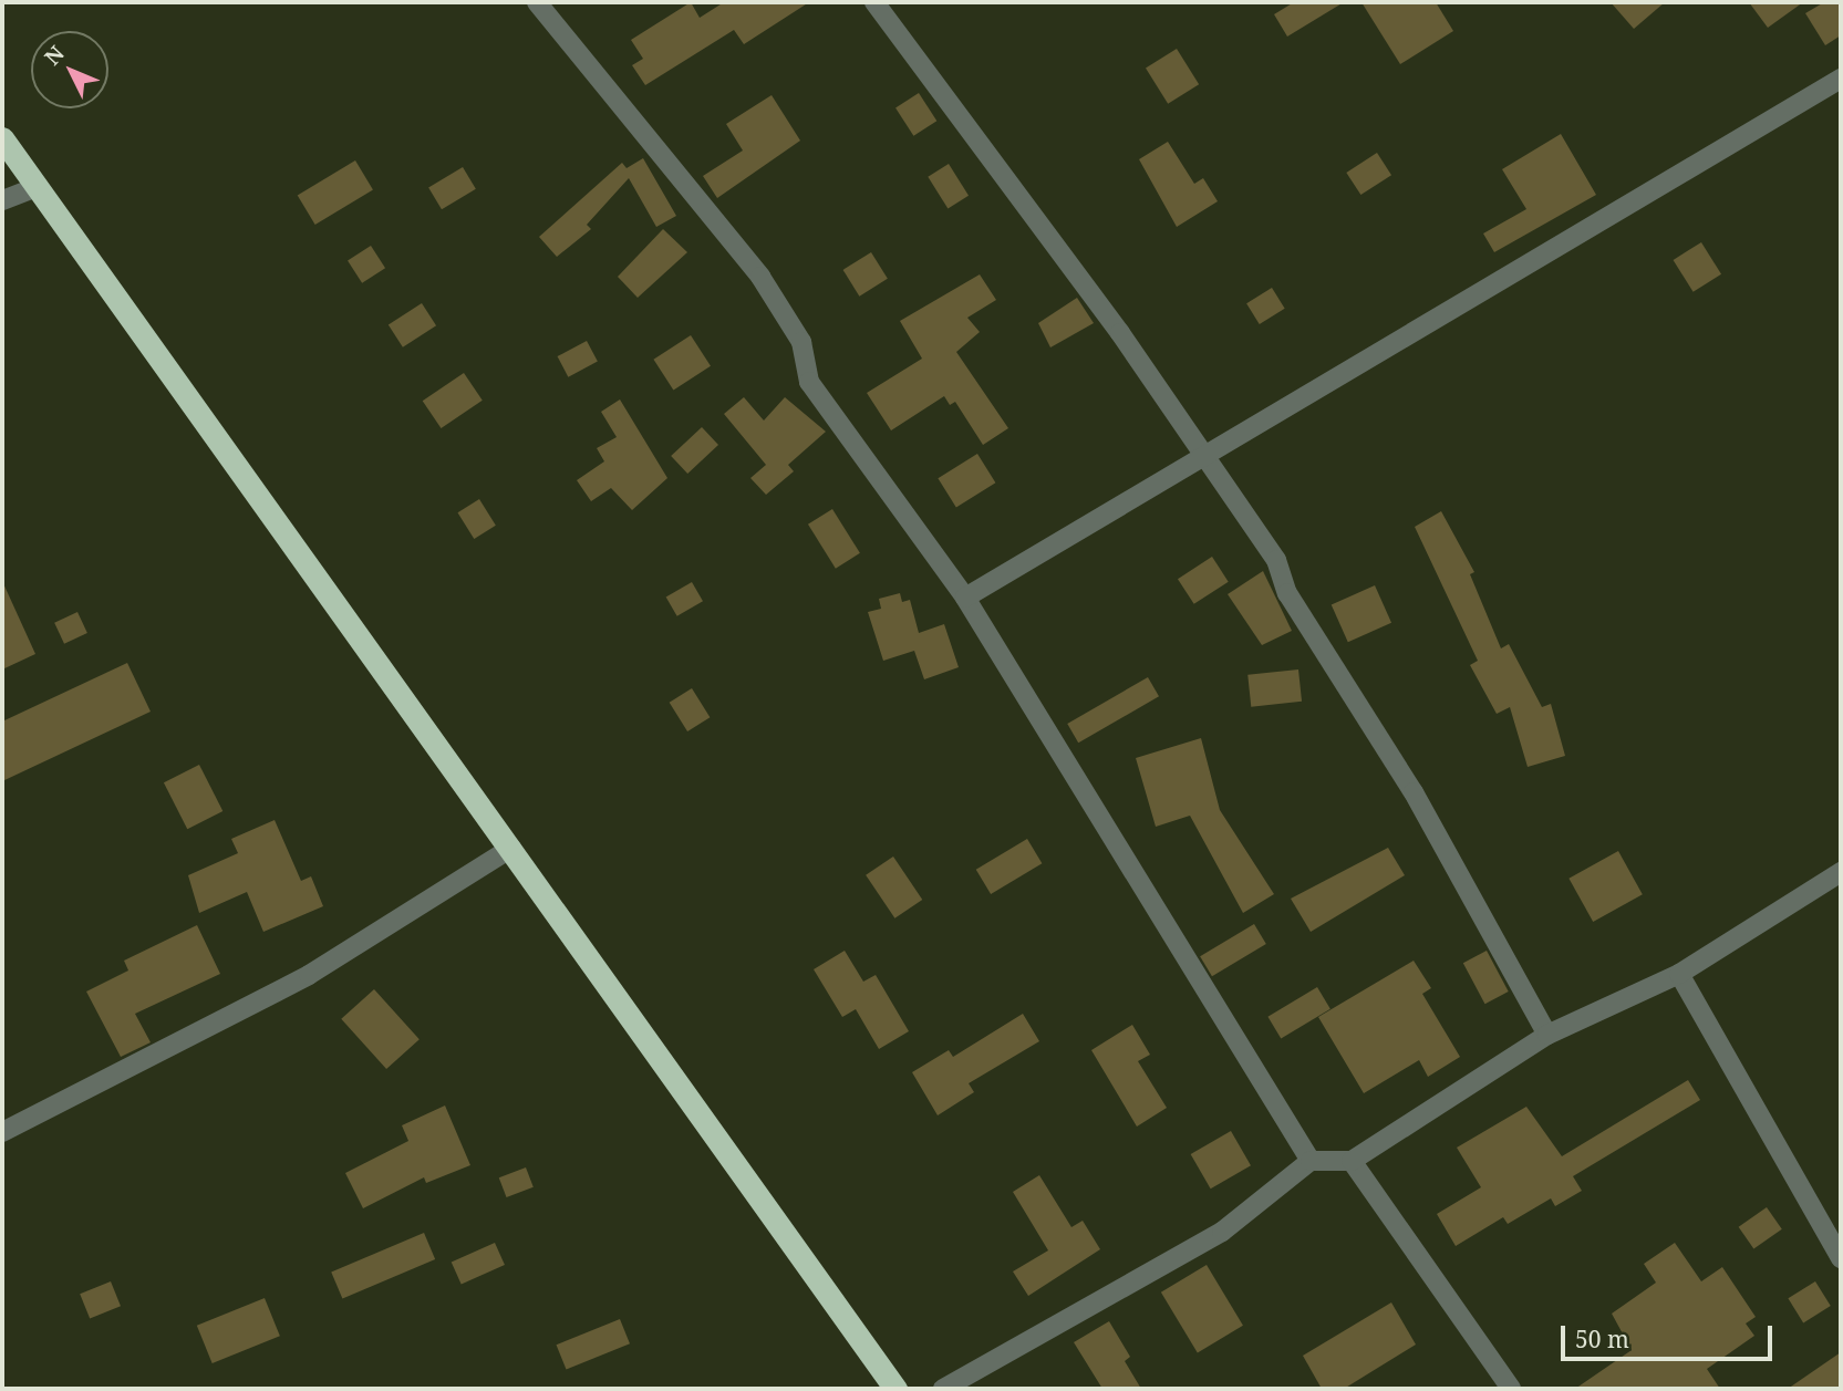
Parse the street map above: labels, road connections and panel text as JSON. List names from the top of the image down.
{
  "scale_bar": "50 m",
  "north": "top left"
}
